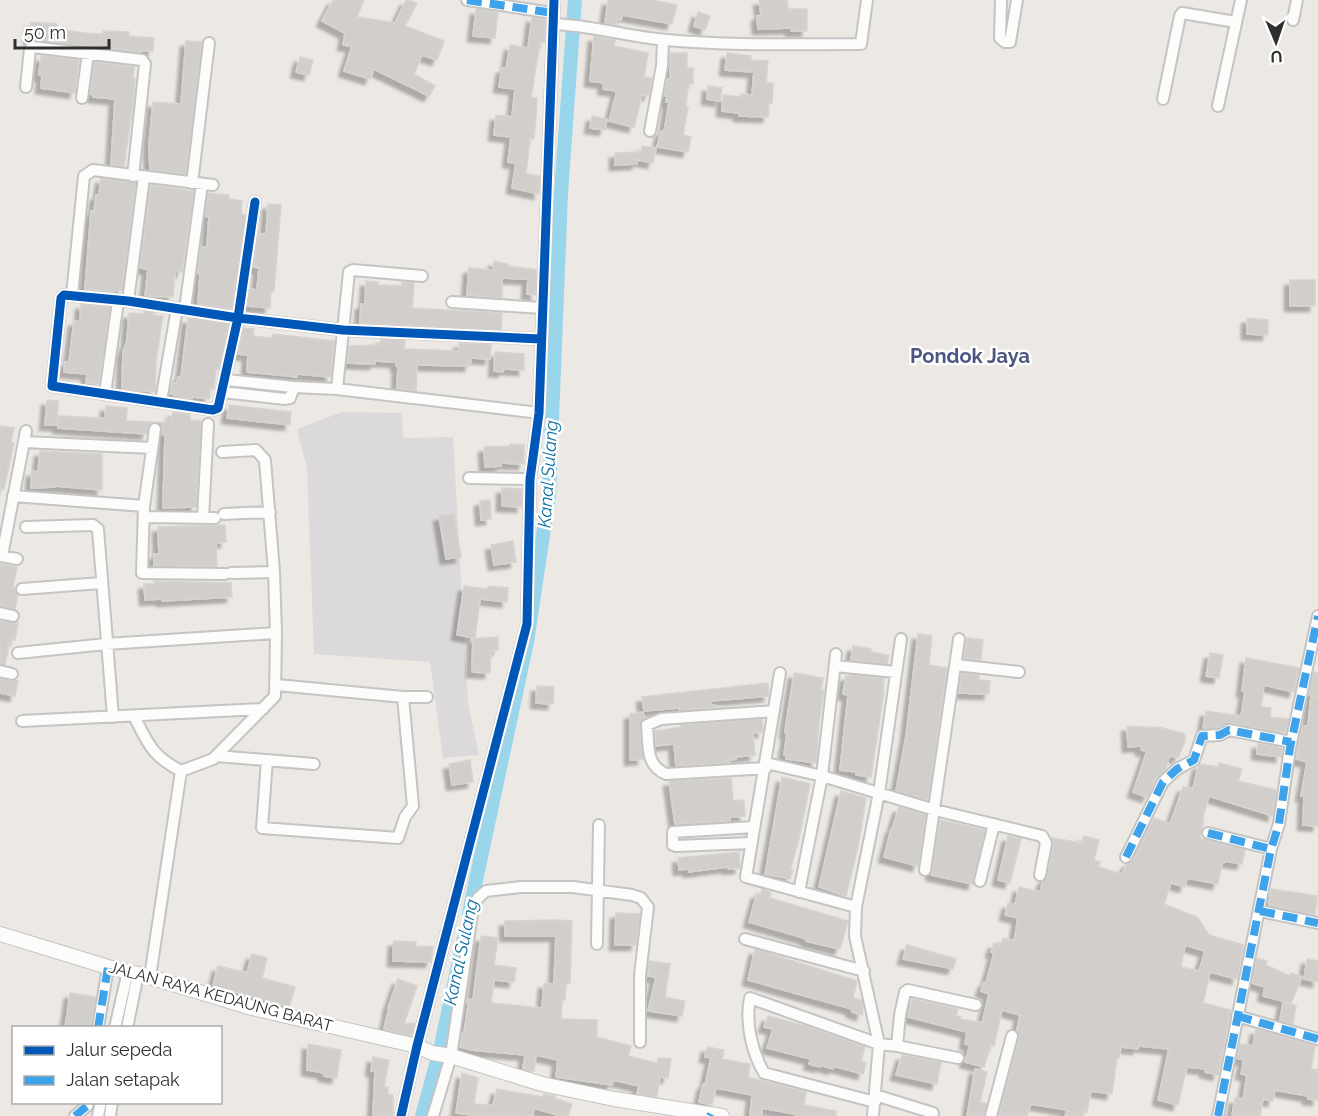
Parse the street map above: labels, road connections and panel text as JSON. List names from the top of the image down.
{
  "streets": {
    "street": ["JALAN RAYA KEDAUNG BARAT"]
  },
  "districts": ["Pondok Jaya"],
  "water": ["Kanal Sulang"],
  "legend": ["Jalur sepeda", "Jalan setapak"],
  "scale_bar": "50 m",
  "north": "bottom"
}
